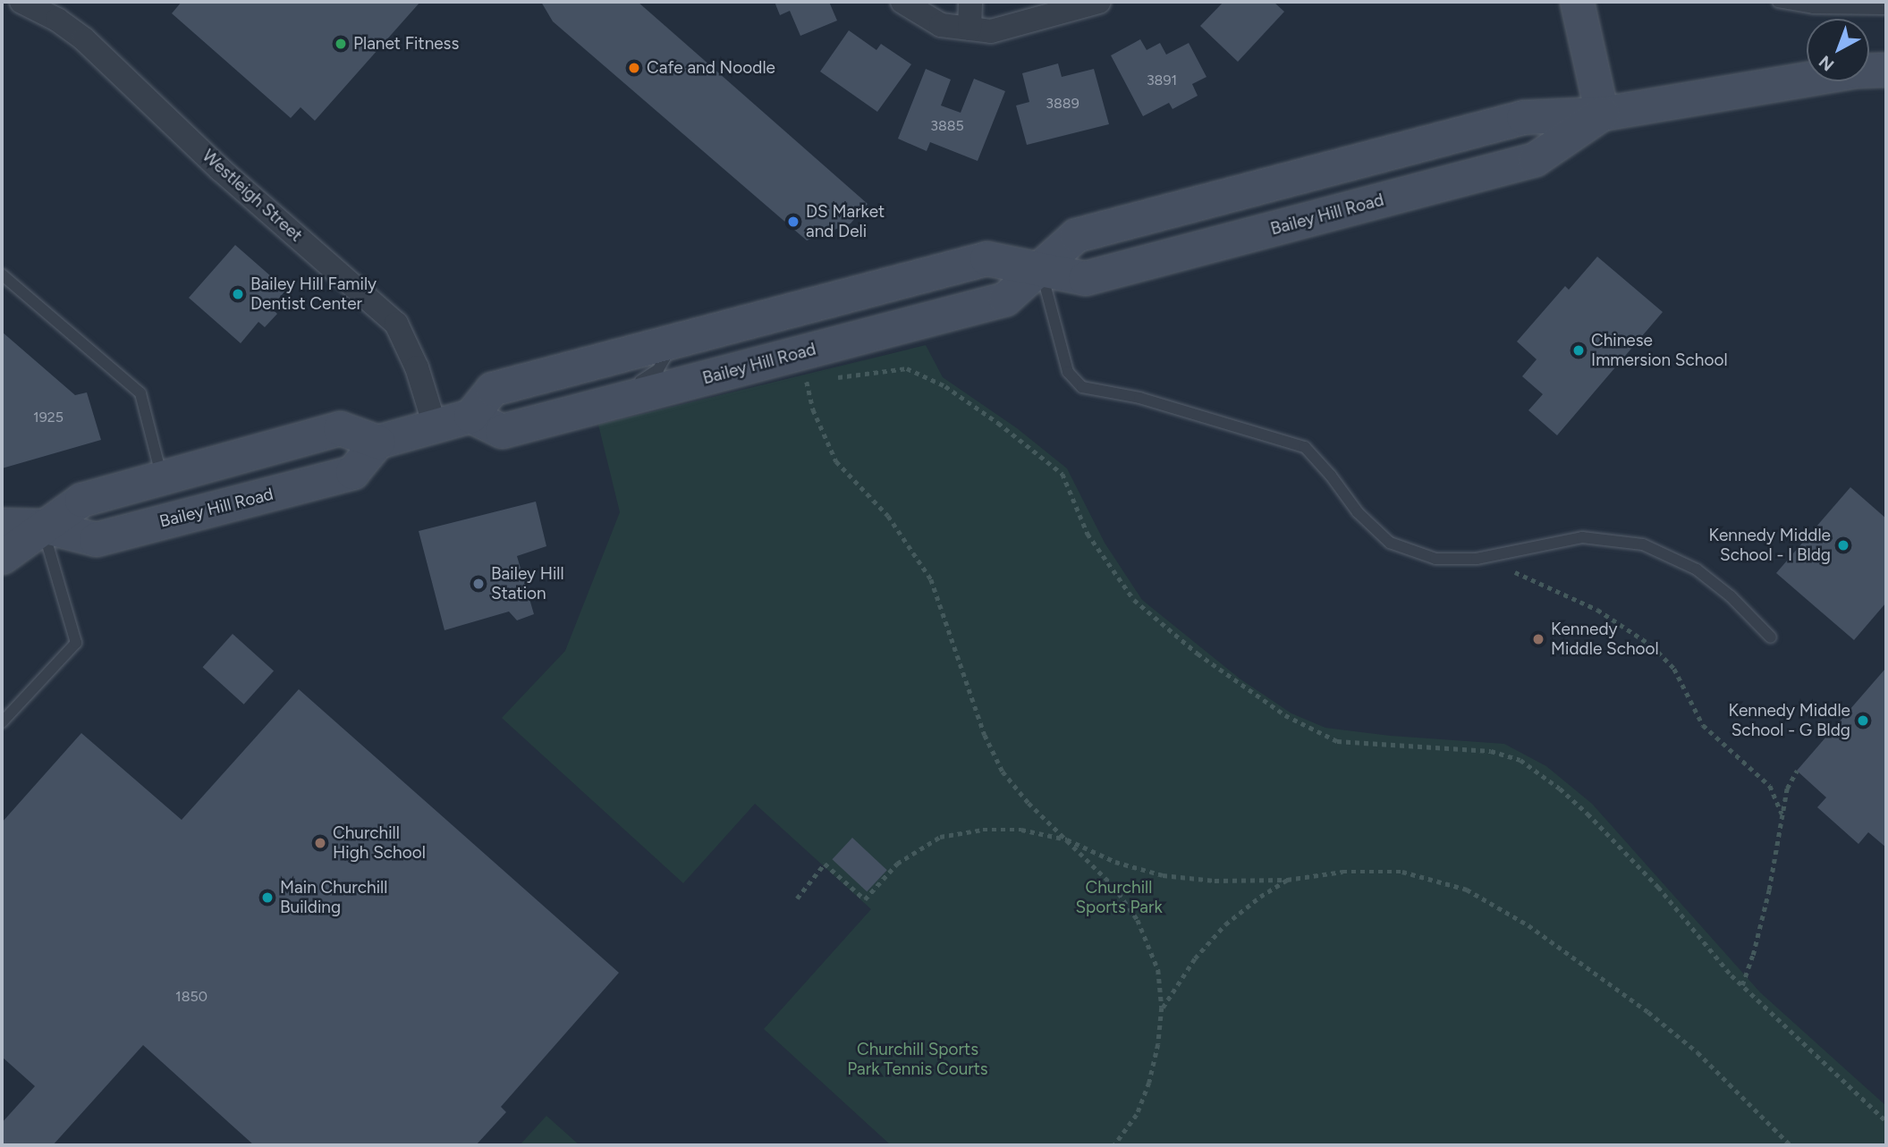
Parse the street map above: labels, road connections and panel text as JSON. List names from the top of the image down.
{
  "streets": {
    "main road": ["Bailey Hill Road"],
    "street": ["Westleigh Street"]
  },
  "parks": ["Churchill Sports Park", "Churchill Sports Park Tennis Courts"],
  "places": [
    "Planet Fitness",
    "Cafe and Noodle",
    "DS Market and Deli",
    "Bailey Hill Family Dentist Center",
    "Chinese Immersion School",
    "Kennedy Middle School - I Bldg",
    "Bailey Hill Station",
    "Kennedy Middle School",
    "Kennedy Middle School - G Bldg",
    "Churchill High School",
    "Main Churchill Building"
  ],
  "house_numbers": [
    "3891",
    "3889",
    "3885",
    "1925",
    "1850"
  ],
  "north": "bottom left"
}
